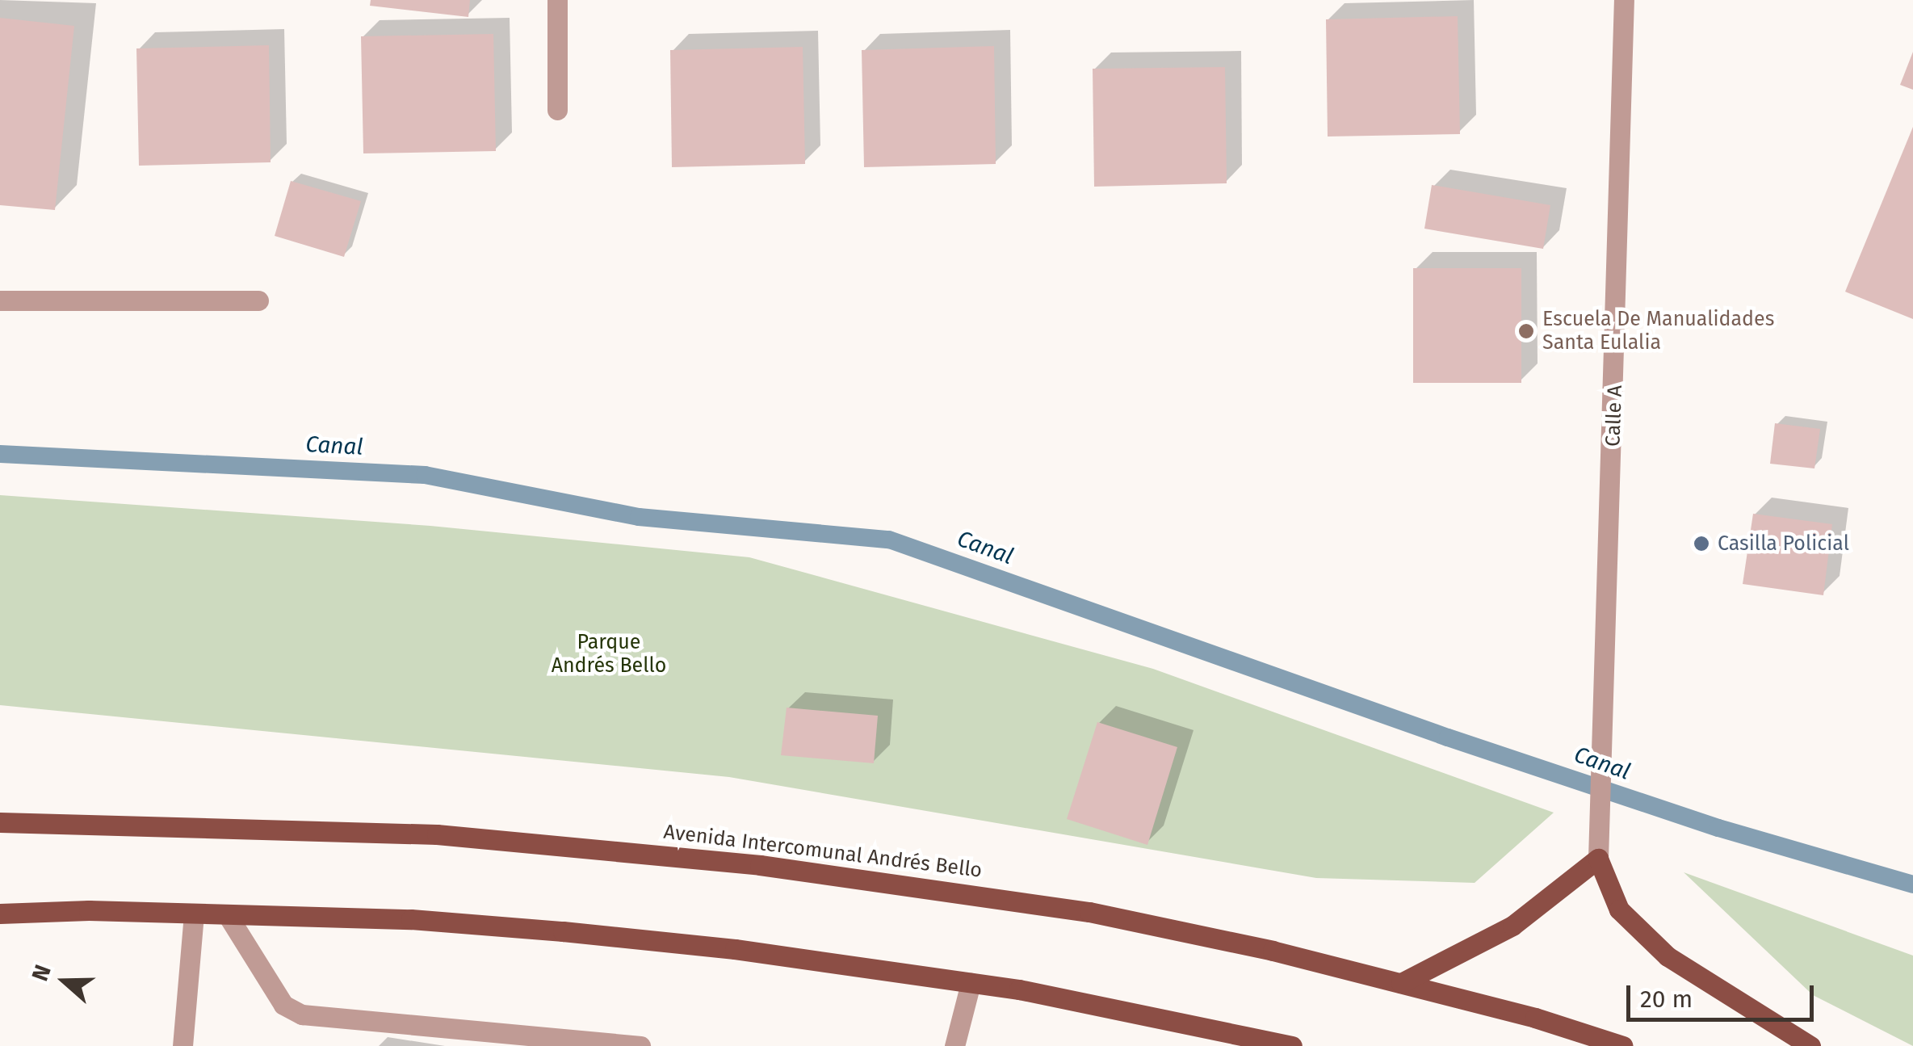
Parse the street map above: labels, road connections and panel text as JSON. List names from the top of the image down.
{
  "streets": {
    "main road": ["Avenida Intercomunal Andrés Bello"],
    "street": ["Calle A"]
  },
  "water": ["Canal"],
  "parks": ["Parque Andrés Bello"],
  "places": ["Escuela De Manualidades Santa Eulalia", "Casilla Policial"],
  "scale_bar": "20 m",
  "north": "left"
}
